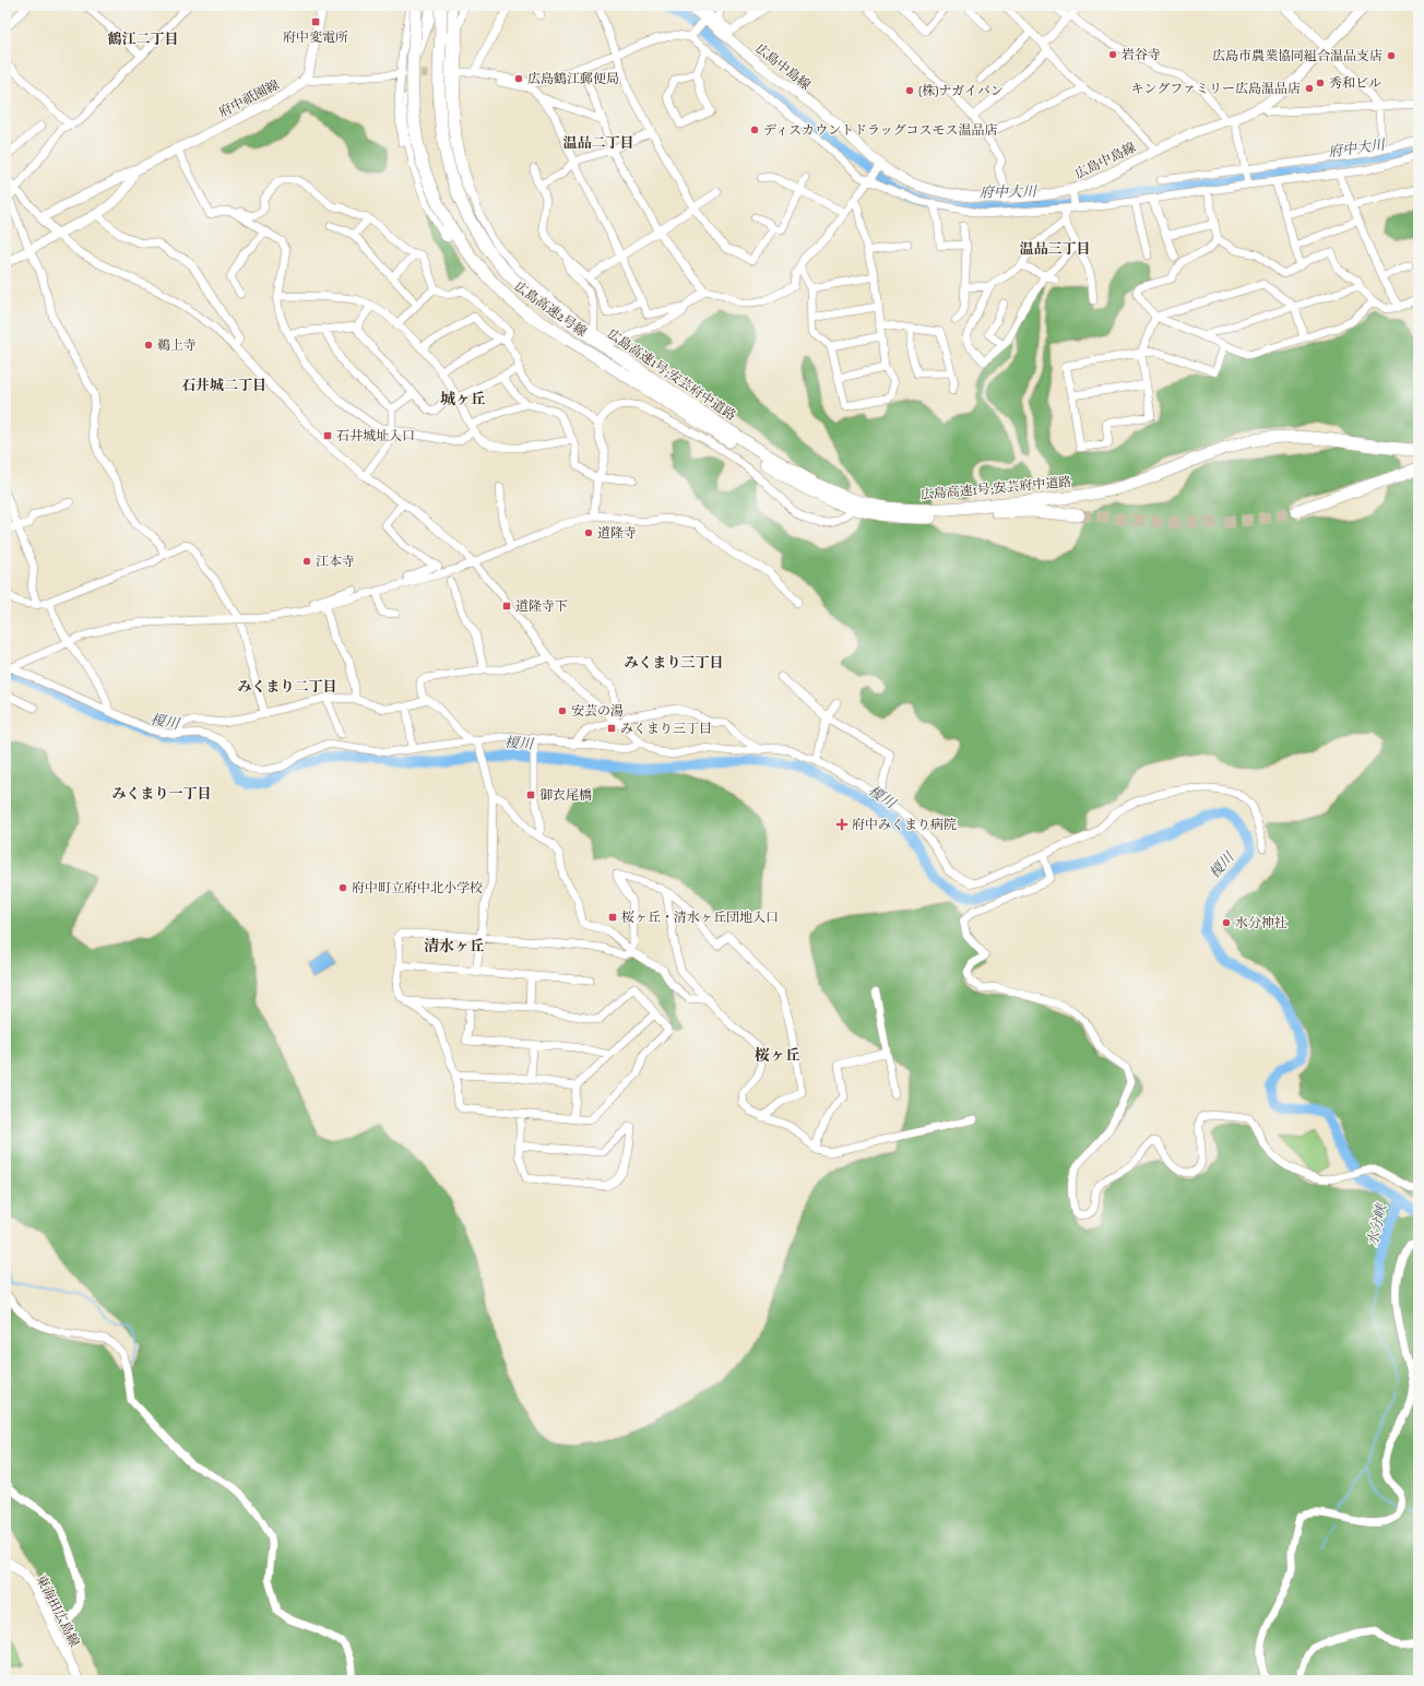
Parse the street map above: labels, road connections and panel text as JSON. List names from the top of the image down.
{
  "streets": {
    "highway": ["広島高速2号線", "広島高速1号;安芸府中道路"],
    "main road": ["広島中島線", "府中祇園線", "東海田広島線"]
  },
  "crossings": [
    ["広島高速2号線", "広島高速1号;安芸府中道路"]
  ],
  "districts": [
    "鶴江二丁目",
    "温品二丁目",
    "温品三丁目",
    "石井城二丁目",
    "城ヶ丘",
    "みくまり三丁目",
    "みくまり二丁目",
    "みくまり一丁目",
    "清水ヶ丘",
    "桜ヶ丘"
  ],
  "water": ["府中大川", "榎川", "水分峡"],
  "places": {
    "transit": [
      "府中変電所",
      "石井城址入口",
      "道隆寺下",
      "みくまり三丁目",
      "御衣尾橋",
      "桜ヶ丘・清水ヶ丘団地入口"
    ],
    "other": [
      "岩谷寺",
      "広島市農業協同組合温品支店",
      "広島鶴江郵便局",
      "秀和ビル",
      "キングファミリー広島温品店",
      "(株)ナガイパン",
      "ディスカウントドラッグコスモス温品店",
      "鵜上寺",
      "道隆寺",
      "江本寺",
      "安芸の湯",
      "府中町立府中北小学校",
      "水分神社"
    ],
    "health": ["府中みくまり病院"]
  }
}
